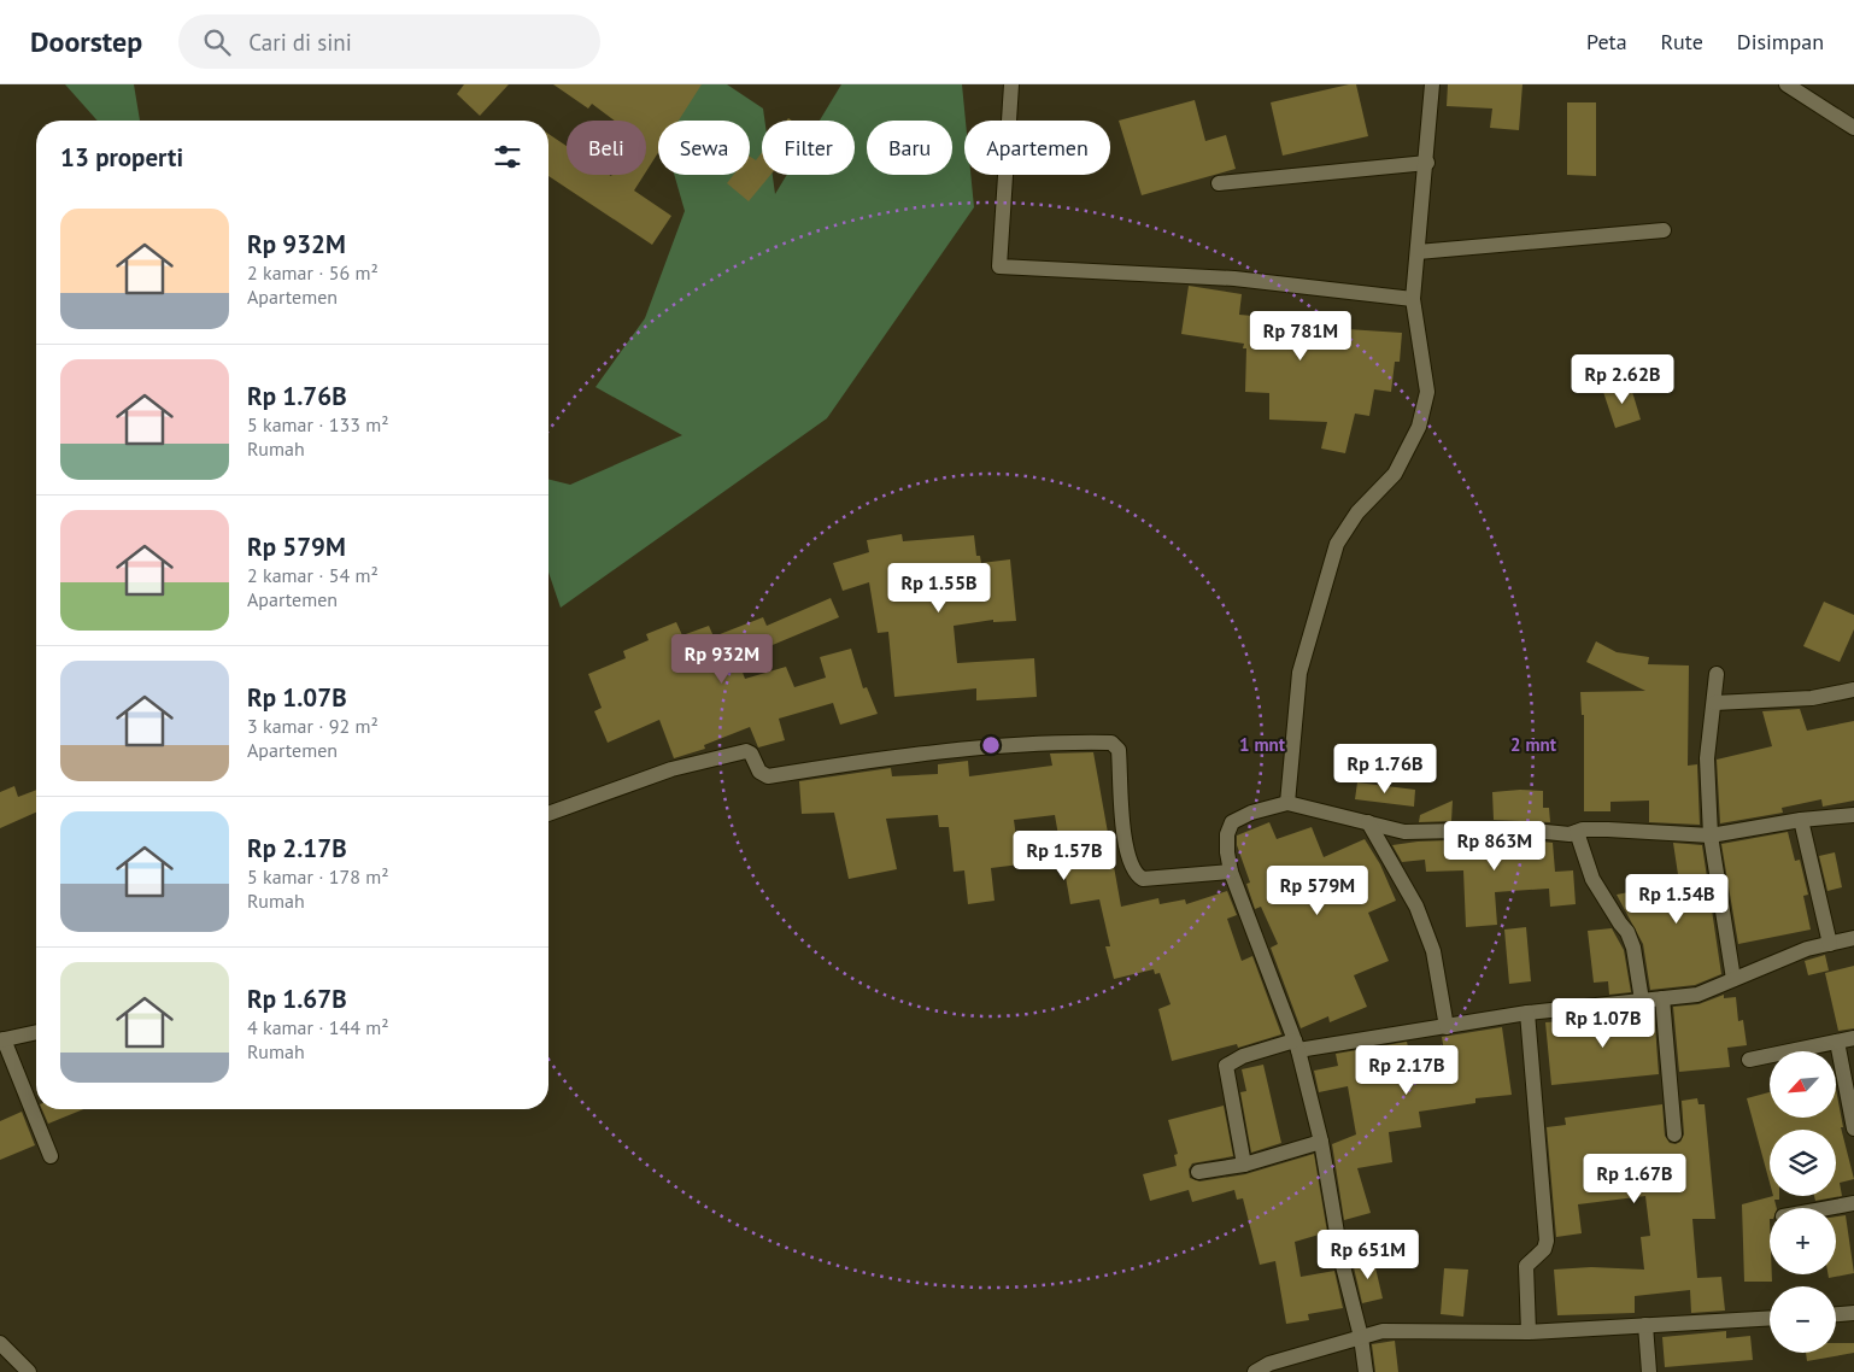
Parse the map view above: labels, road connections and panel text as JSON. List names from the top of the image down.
{
  "north": "bottom left",
  "page": {
    "header": "Doorstep",
    "search": "Cari di sini",
    "nav": ["Peta", "Rute", "Disimpan"],
    "chip": [
      "Beli",
      "Sewa",
      "Filter",
      "Baru",
      "Apartemen"
    ],
    "heading": "13 properti",
    "list": [
      {
        "name": "Rp 932M",
        "note": "2 kamar · 56 m² · Apartemen"
      },
      {
        "name": "Rp 1.76B",
        "note": "5 kamar · 133 m² · Rumah"
      },
      {
        "name": "Rp 579M",
        "note": "2 kamar · 54 m² · Apartemen"
      },
      {
        "name": "Rp 1.07B",
        "note": "3 kamar · 92 m² · Apartemen"
      },
      {
        "name": "Rp 2.17B",
        "note": "5 kamar · 178 m² · Rumah"
      },
      {
        "name": "Rp 1.67B",
        "note": "4 kamar · 144 m² · Rumah"
      }
    ],
    "price": [
      "Rp 781M",
      "Rp 2.62B",
      "Rp 1.55B",
      "Rp 932M",
      "Rp 1.76B",
      "Rp 863M",
      "Rp 1.57B",
      "Rp 579M",
      "Rp 1.54B",
      "Rp 1.07B",
      "Rp 2.17B",
      "Rp 1.67B",
      "Rp 651M"
    ],
    "map_buttons": ["+", "−"]
  },
  "rings": ["1 mnt", "2 mnt"]
}
